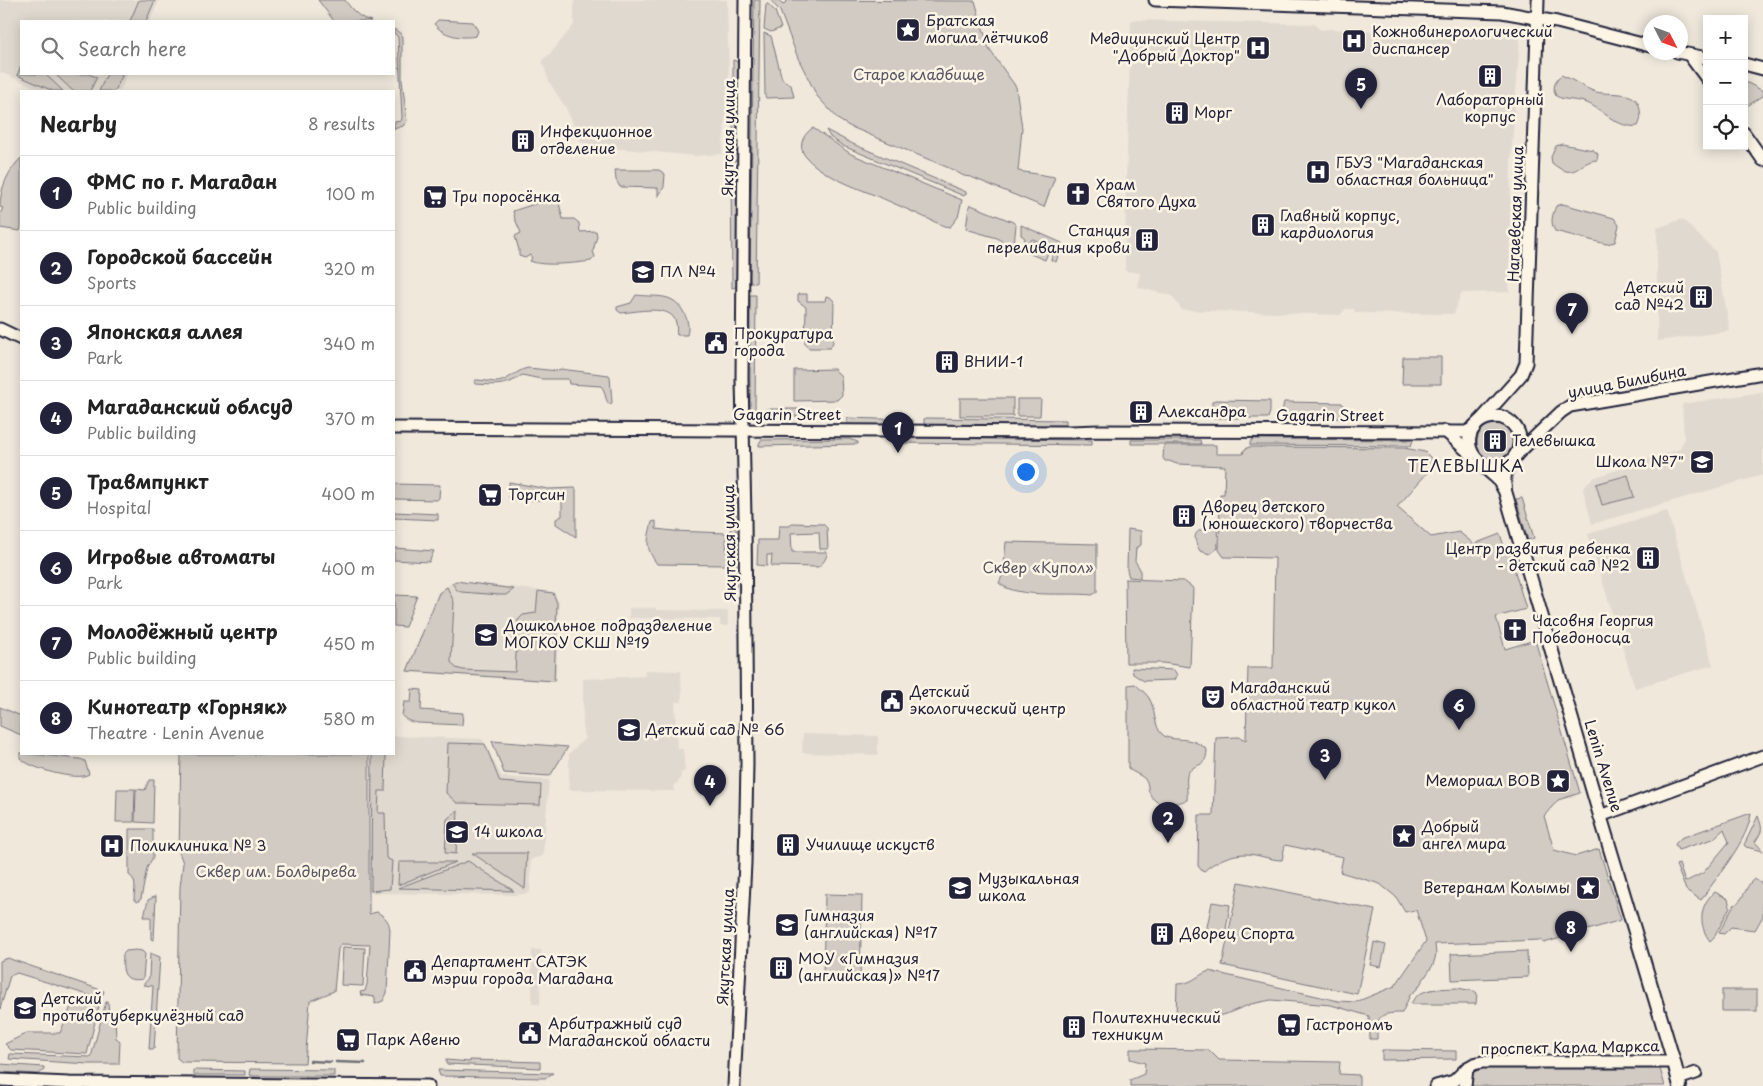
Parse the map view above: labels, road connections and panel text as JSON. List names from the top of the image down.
{
  "streets": {
    "main road": [
      "Якутская улица",
      "Нагаевская улица",
      "улица Билибина",
      "Gagarin Street",
      "Lenin Avenue",
      "проспект Карла Маркса"
    ]
  },
  "crossings": [
    ["Якутская улица", "Gagarin Street"],
    ["Нагаевская улица", "улица Билибина"],
    ["Нагаевская улица", "Gagarin Street"],
    ["Нагаевская улица", "Lenin Avenue"],
    ["улица Билибина", "Gagarin Street"],
    ["улица Билибина", "Lenin Avenue"],
    ["Gagarin Street", "Lenin Avenue"],
    ["Lenin Avenue", "проспект Карла Маркса"]
  ],
  "districts": ["ТЕЛЕВЫШКА"],
  "parks": ["Старое кладбище", "Сквер «Купол»", "Сквер им. Болдырева"],
  "places": {
    "place": [
      "Братская могила лётчиков",
      "Мемориал ВОВ",
      "Добрый ангел мира",
      "Ветеранам Колымы"
    ],
    "hospital": [
      "Кожновинерологический диспансер",
      "Медицинский Центр \"Добрый Доктор\"",
      "ГБУЗ \"Магаданская областная больница\"",
      "Поликлиника № 3"
    ],
    "building": [
      "Лабораторный корпус",
      "Морг",
      "Инфекционное отделение",
      "Главный корпус, кардиология",
      "Станция переливания крови",
      "Детский сад №42",
      "ВНИИ-1",
      "Александра",
      "Телевышка",
      "Дворец детского (юношеского) творчества",
      "Центр развития ребенка - детский сад №2",
      "Училище искуств",
      "Дворец Спорта",
      "МОУ «Гимназия (английская)» №17",
      "Политехнический техникум"
    ],
    "church": ["Храм Святого Духа", "Часовня Георгия Победоносца"],
    "supermarket": [
      "Три поросёнка",
      "Торгсин",
      "Гастрономъ",
      "Парк Авеню"
    ],
    "school or university": [
      "ПЛ №4",
      "Школа №7\"",
      "Дошкольное подразделение МОГКОУ СКШ №19",
      "Детский сад № 66",
      "14 школа",
      "Музыкальная школа",
      "Гимназия (английская) №17",
      "Детский противотуберкулёзный сад"
    ],
    "public building": [
      "Прокуратура города",
      "Детский экологический центр",
      "Департамент САТЭК мэрии города Магадана",
      "Арбитражный суд Магаданской области"
    ],
    "theatre": ["Магаданский областной театр кукол"]
  },
  "north": "bottom right",
  "page": {
    "map_buttons": ["+", "−"],
    "search": "Search here",
    "pins": [
      "5",
      "7",
      "1",
      "6",
      "3",
      "4",
      "2",
      "8"
    ],
    "heading": ["Nearby", "8 results"],
    "list": [
      {
        "mark": "1",
        "name": "ФМС по г. Магадан",
        "note": "Public building",
        "value": "100 m"
      },
      {
        "mark": "2",
        "name": "Городской бассейн",
        "note": "Sports",
        "value": "320 m"
      },
      {
        "mark": "3",
        "name": "Японская аллея",
        "note": "Park",
        "value": "340 m"
      },
      {
        "mark": "4",
        "name": "Магаданский облсуд",
        "note": "Public building",
        "value": "370 m"
      },
      {
        "mark": "5",
        "name": "Травмпункт",
        "note": "Hospital",
        "value": "400 m"
      },
      {
        "mark": "6",
        "name": "Игровые автоматы",
        "note": "Park",
        "value": "400 m"
      },
      {
        "mark": "7",
        "name": "Молодёжный центр",
        "note": "Public building",
        "value": "450 m"
      },
      {
        "mark": "8",
        "name": "Кинотеатр «Горняк»",
        "note": "Theatre · Lenin Avenue",
        "value": "580 m"
      }
    ]
  }
}
